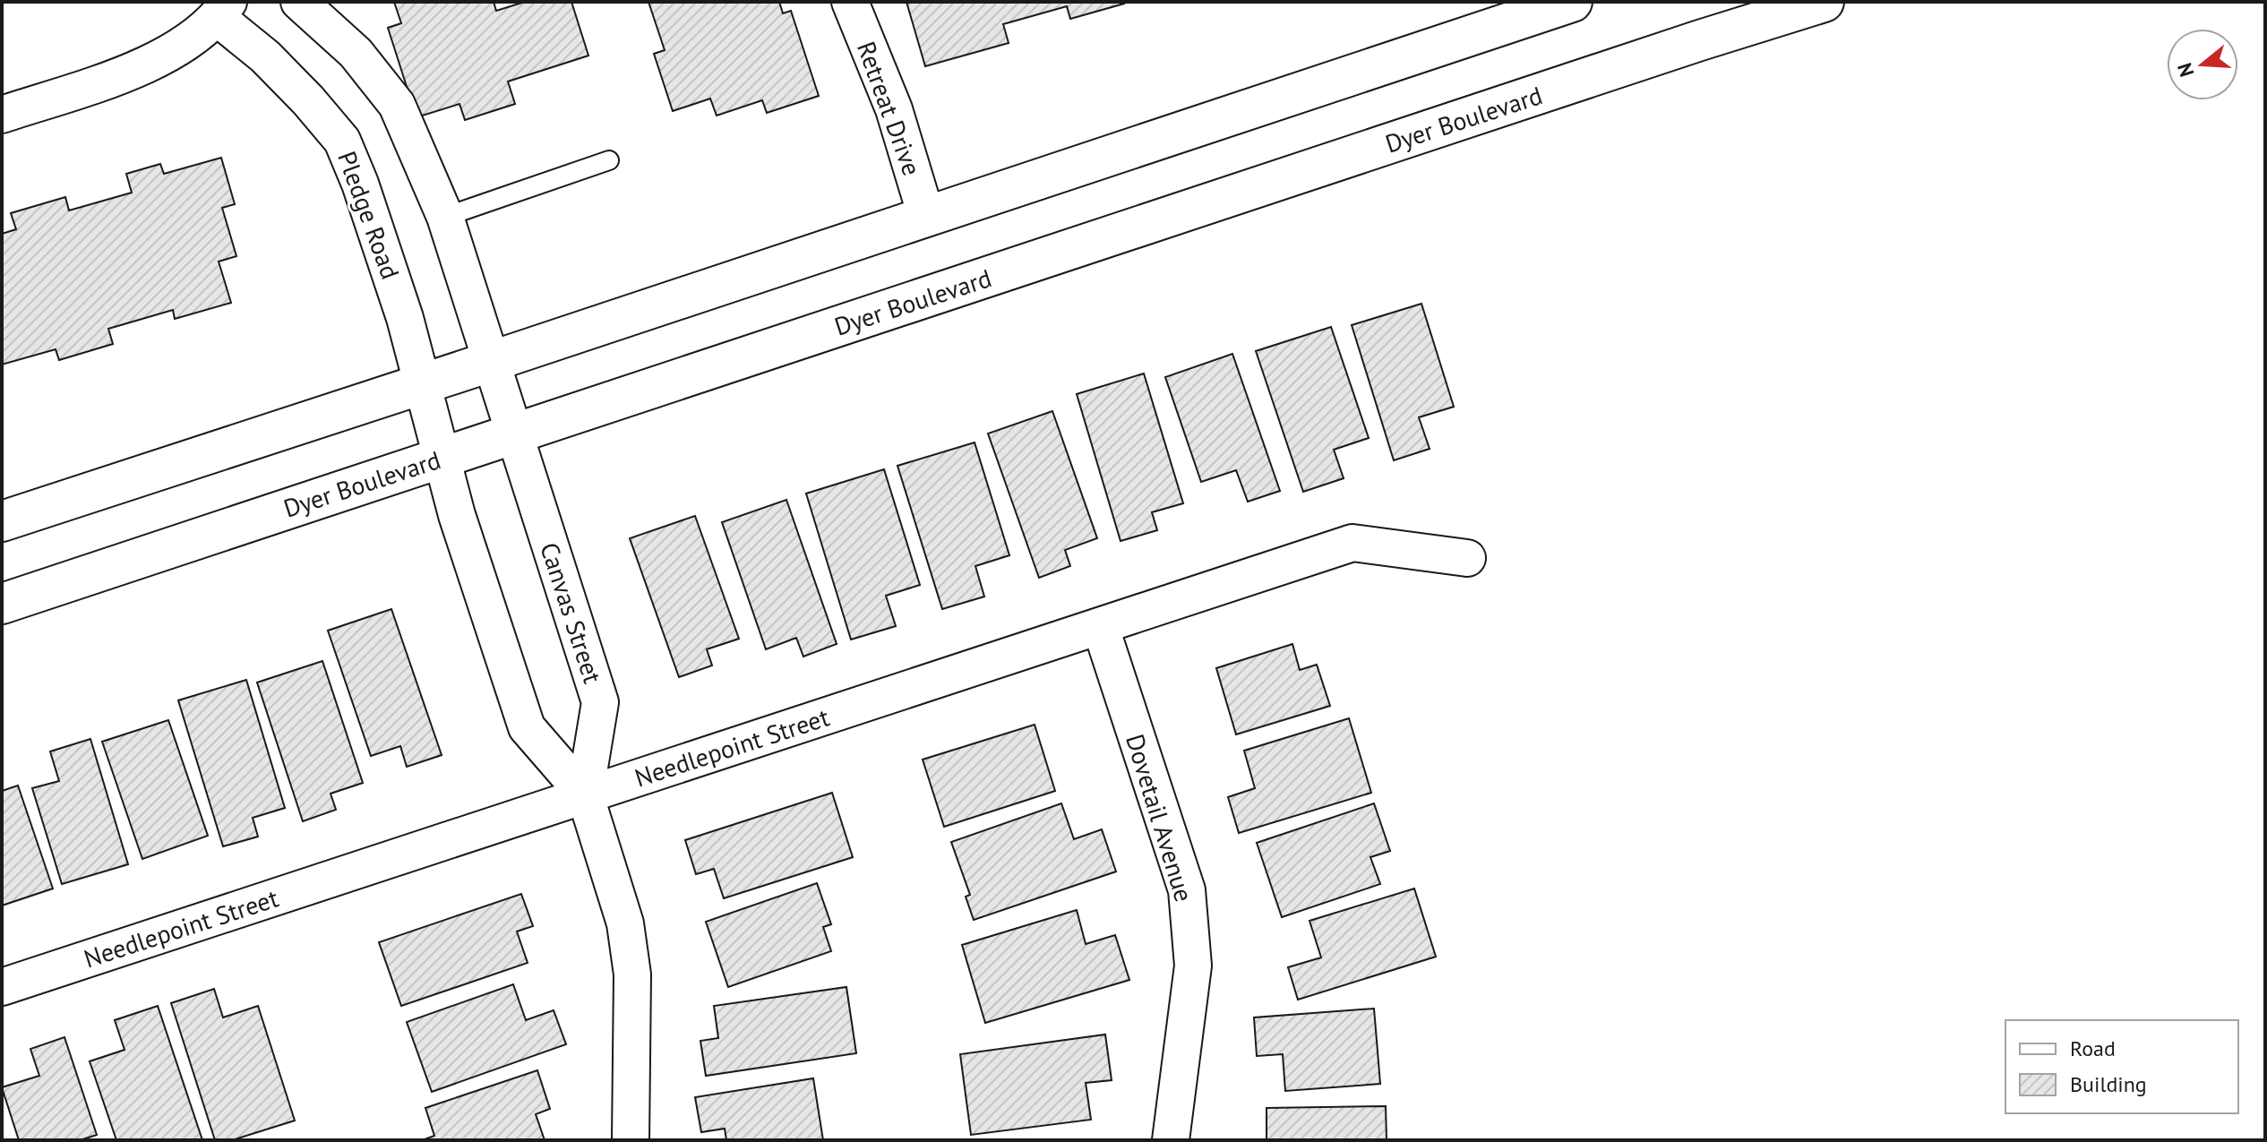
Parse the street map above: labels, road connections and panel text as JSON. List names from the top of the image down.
{
  "streets": {
    "main road": ["Dyer Boulevard"],
    "street": [
      "Retreat Drive",
      "Pledge Road",
      "Canvas Street",
      "Needlepoint Street",
      "Dovetail Avenue"
    ]
  },
  "crossings": [
    ["Dyer Boulevard", "Pledge Road"],
    ["Dyer Boulevard", "Canvas Street"],
    ["Pledge Road", "Canvas Street"],
    ["Canvas Street", "Needlepoint Street"],
    ["Needlepoint Street", "Dovetail Avenue"]
  ],
  "legend": ["Road", "Building"],
  "north": "left"
}
